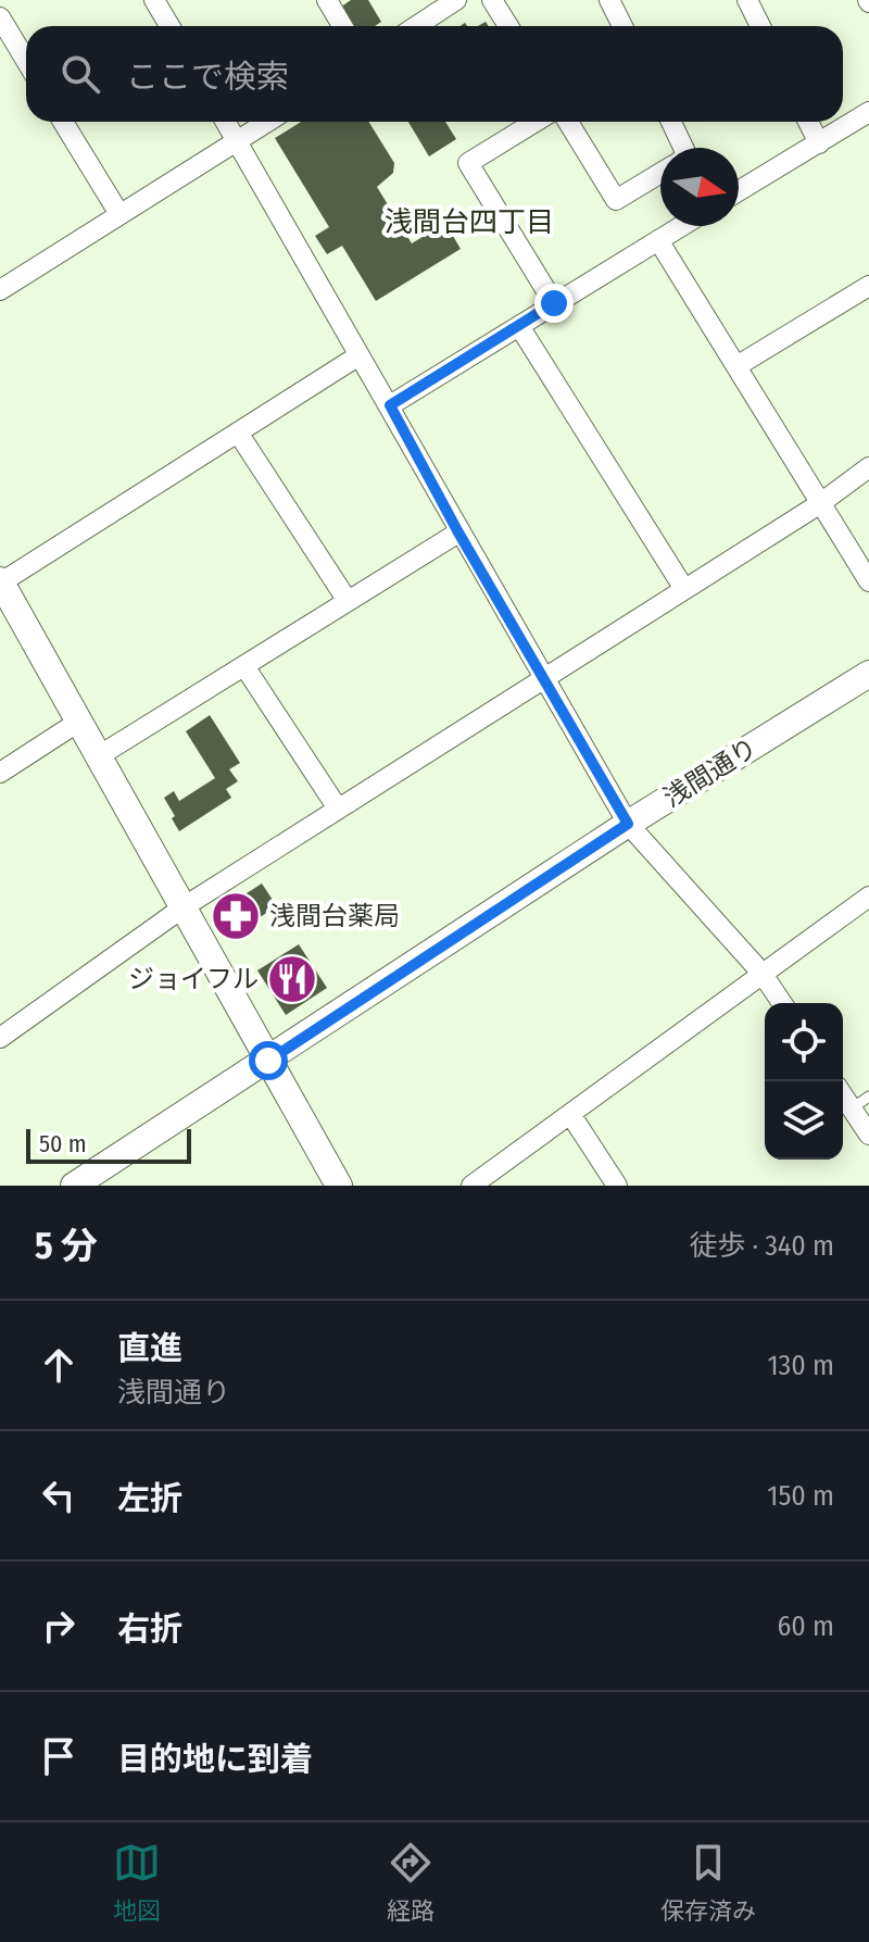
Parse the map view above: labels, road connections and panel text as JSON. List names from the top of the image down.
{
  "streets": {
    "street": ["浅間通り"]
  },
  "districts": ["浅間台四丁目"],
  "places": {
    "pharmacy": ["浅間台薬局"],
    "restaurant": ["ジョイフル"]
  },
  "scale_bar": "50 m",
  "north": "right",
  "page": {
    "search": "ここで検索",
    "scale": "50 m",
    "heading": ["5 分", "徒歩 · 340 m"],
    "list": [
      ["直進", "浅間通り", "130 m"],
      ["左折", "150 m"],
      ["右折", "60 m"],
      "目的地に到着"
    ],
    "nav": ["地図", "経路", "保存済み"]
  }
}
